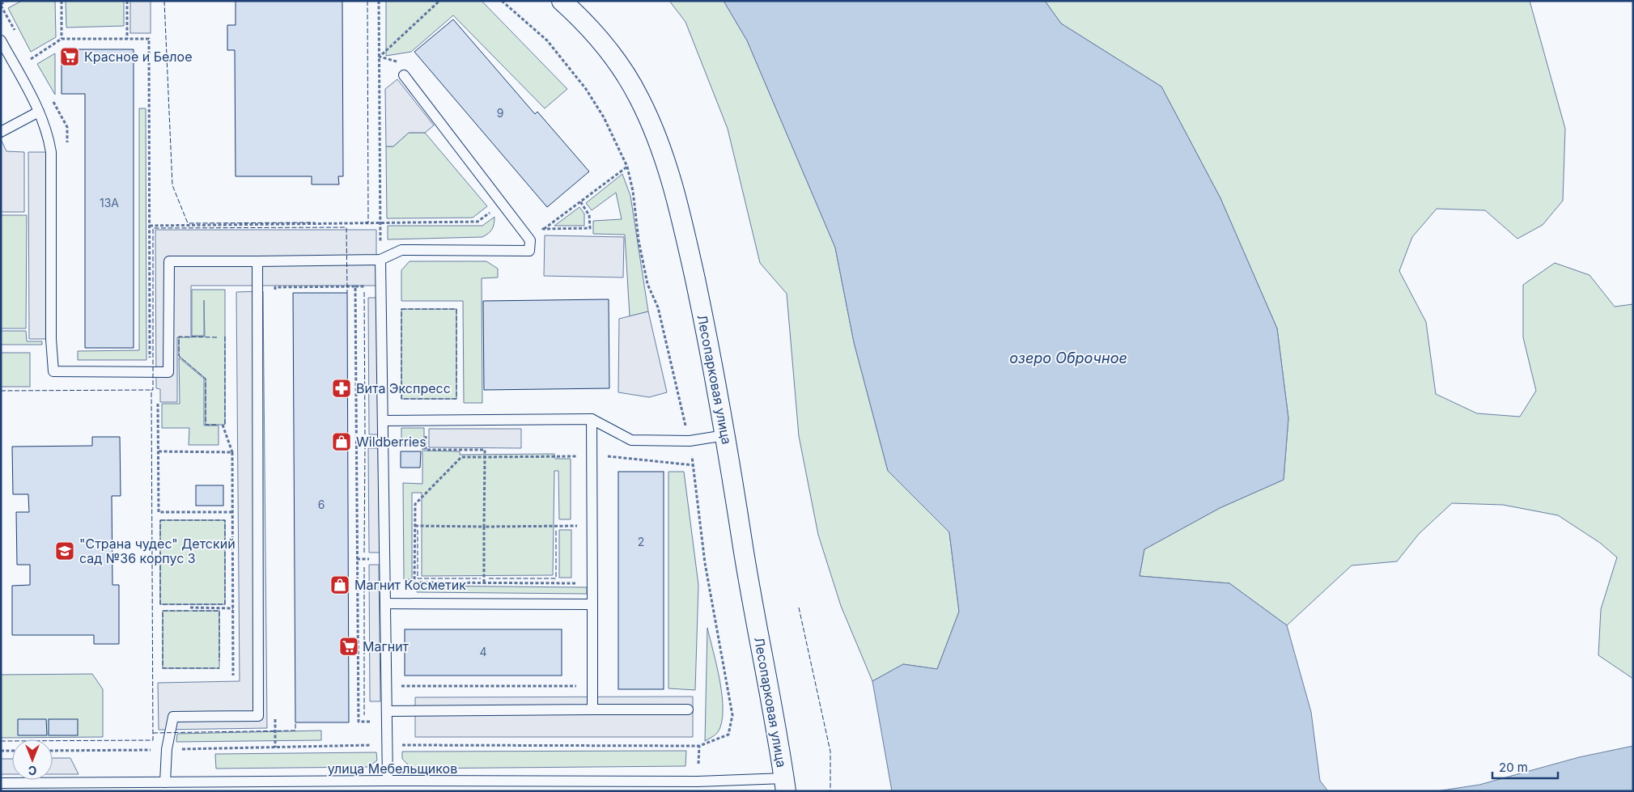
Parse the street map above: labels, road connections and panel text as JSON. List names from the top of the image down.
{
  "streets": {
    "street": ["Лесопарковая улица"],
    "lane": ["улица Мебельщиков"]
  },
  "crossings": [
    ["Лесопарковая улица", "улица Мебельщиков"]
  ],
  "water": ["озеро Оброчное"],
  "places": {
    "supermarket": ["Красное и Белое", "Магнит"],
    "pharmacy": ["Вита Экспресс"],
    "shop": ["Wildberries", "Магнит Косметик"],
    "school or university": ["\"Страна чудес\" Детский сад №36 корпус 3"]
  },
  "house_numbers": [
    "9",
    "13А",
    "6",
    "2",
    "4"
  ],
  "scale_bar": "20 m",
  "north": "bottom"
}
